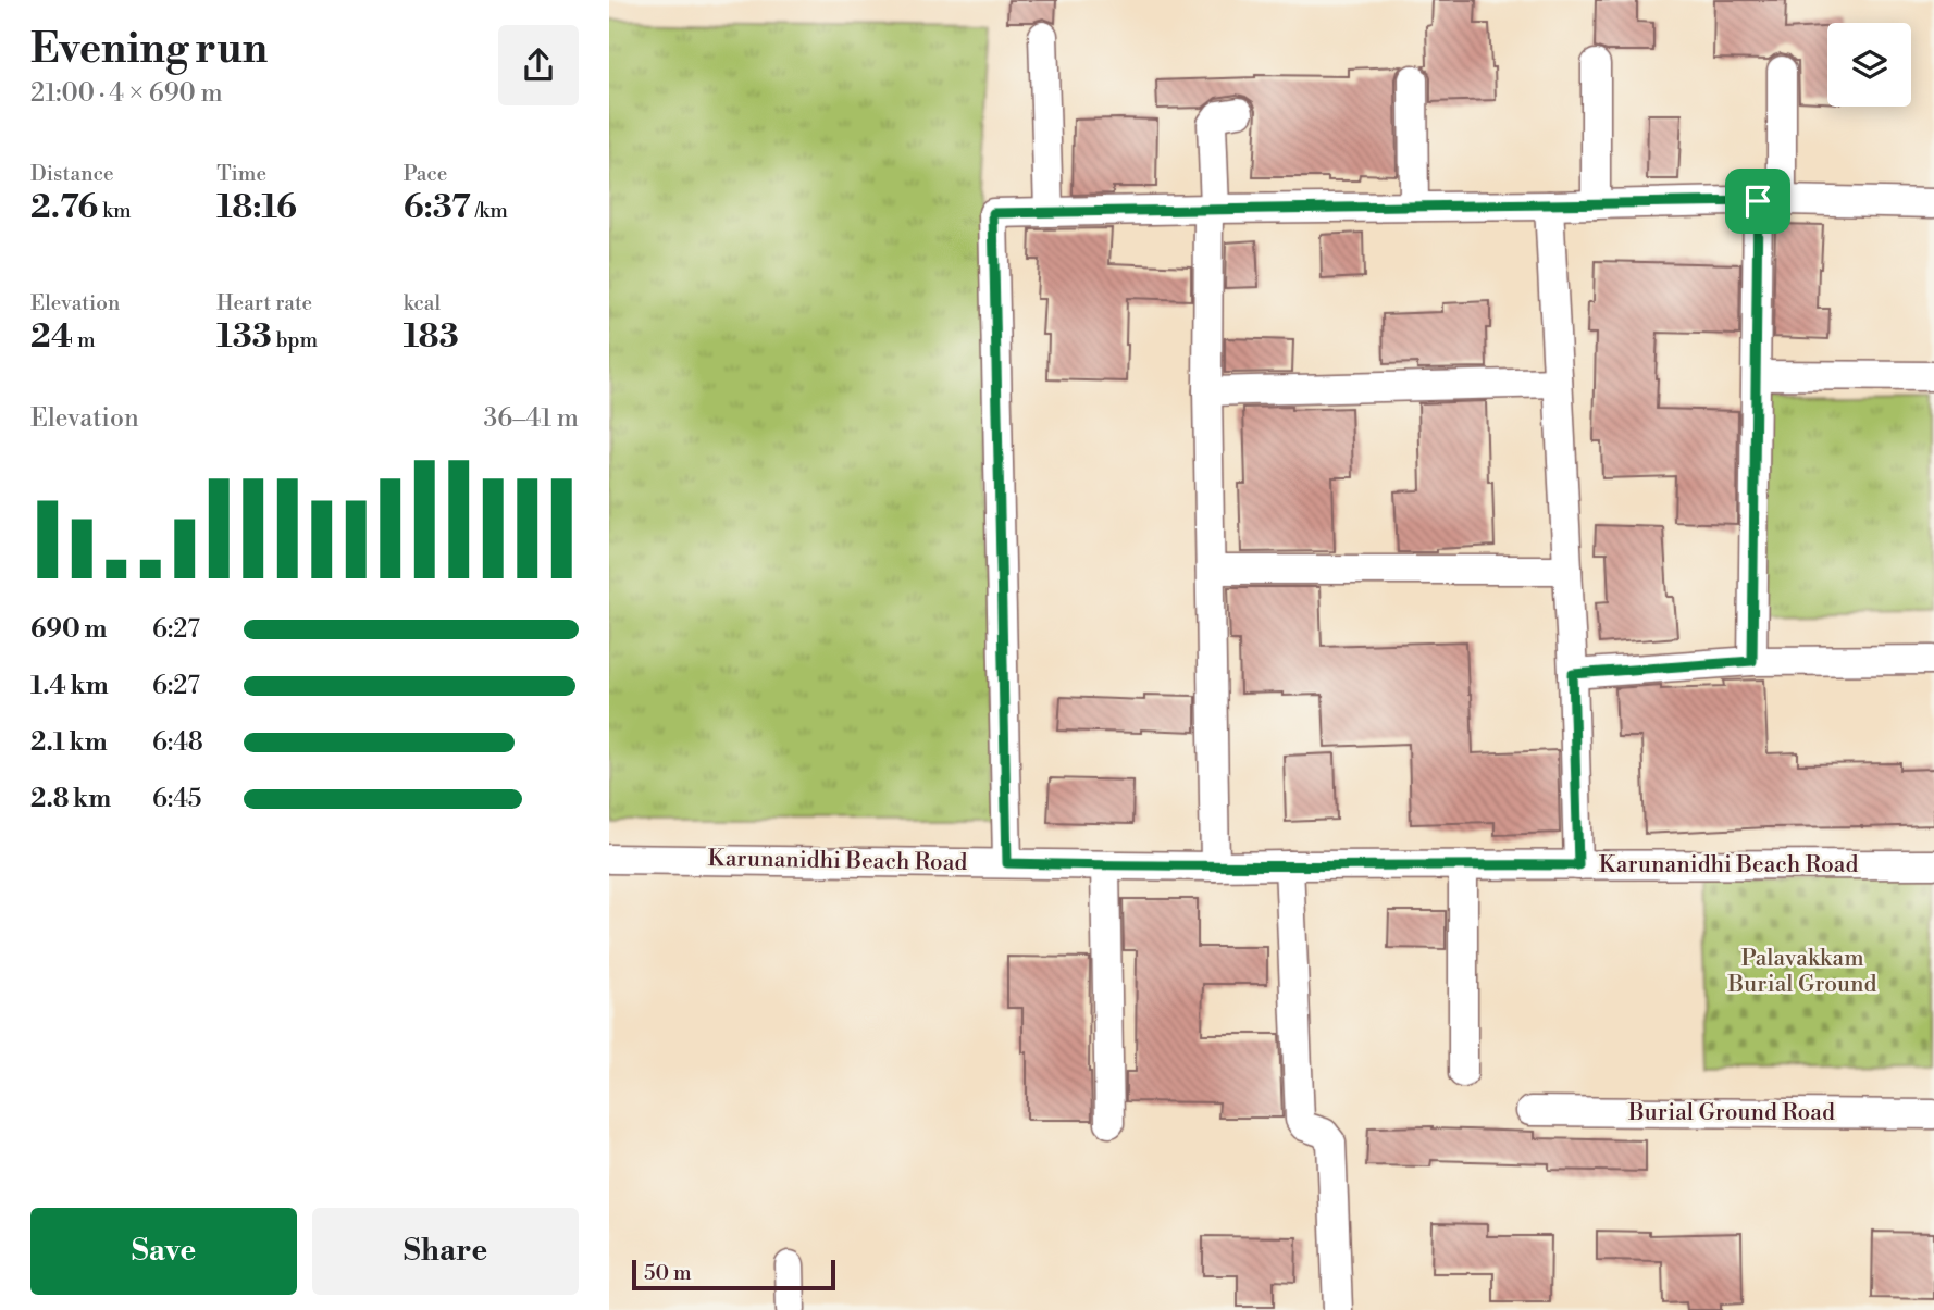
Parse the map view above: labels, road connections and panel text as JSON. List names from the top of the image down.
{
  "streets": {
    "street": ["Karunanidhi Beach Road", "Burial Ground Road"]
  },
  "parks": ["Palavakkam Burial Ground"],
  "scale_bar": "50 m",
  "page": {
    "heading": ["Evening run", "21:00 · 4 × 690 m"],
    "stats": [
      ["Distance", "2.76 km"],
      ["Time", "18:16"],
      ["Pace", "6:37 /km"],
      ["Elevation", "24 m"],
      ["Heart rate", "133 bpm"],
      ["kcal", "183"]
    ],
    "chart": ["Elevation", "36–41 m"],
    "list": [
      {
        "name": "690 m",
        "note": "6:27"
      },
      {
        "name": "1.4 km",
        "note": "6:27"
      },
      {
        "name": "2.1 km",
        "note": "6:48"
      },
      {
        "name": "2.8 km",
        "note": "6:45"
      }
    ],
    "buttons": ["Save", "Share"],
    "scale": "50 m"
  }
}
